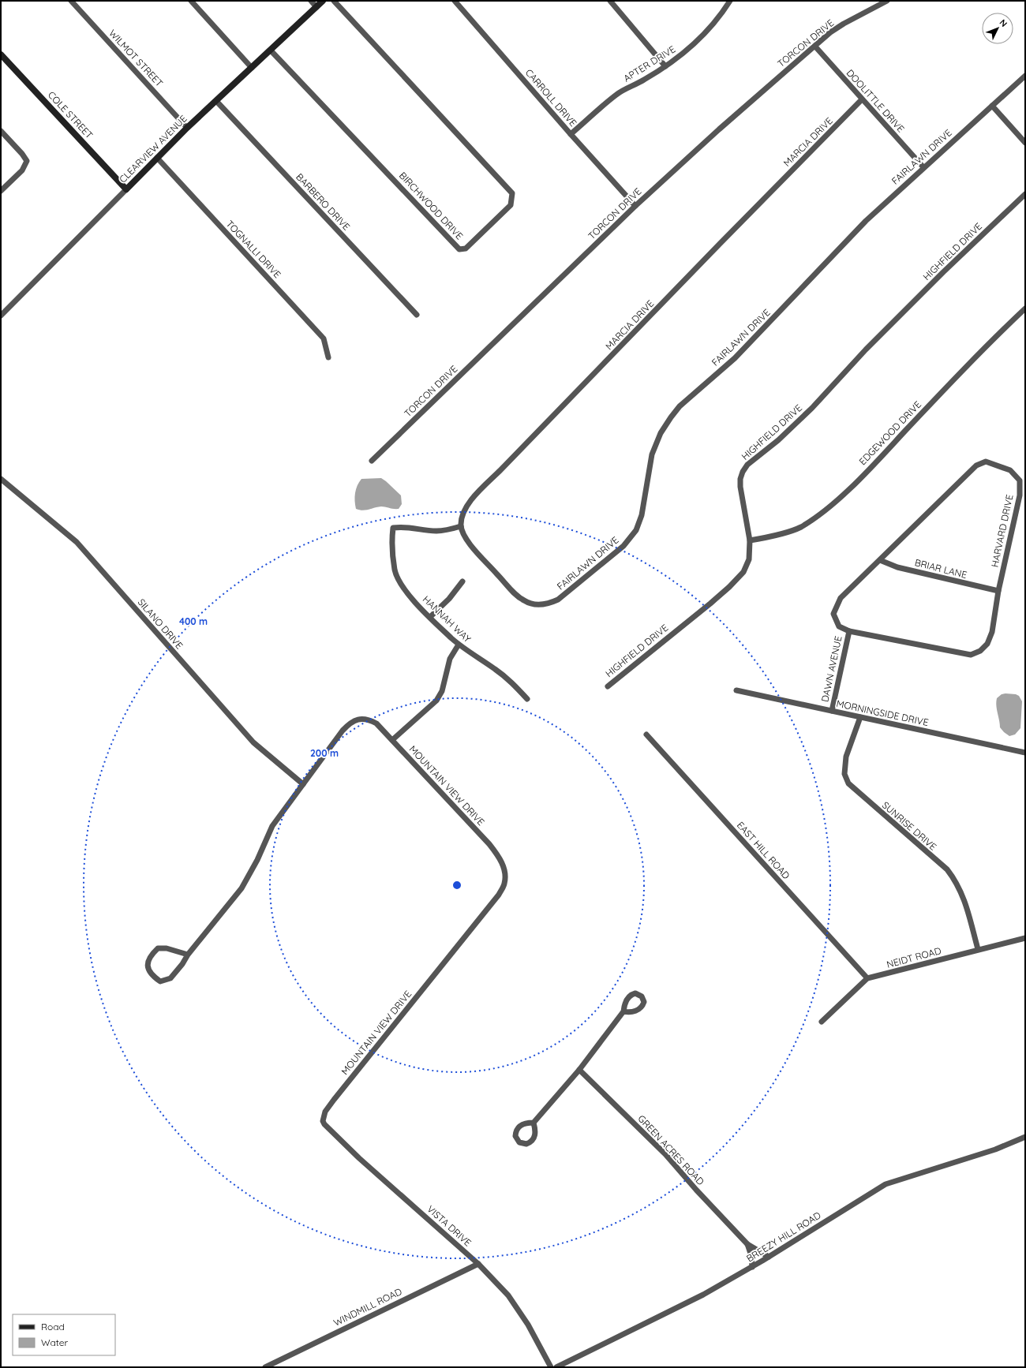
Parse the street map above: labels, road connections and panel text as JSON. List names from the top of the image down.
{
  "streets": {
    "street": [
      "TORCON DRIVE",
      "WILMOT STREET",
      "APTER DRIVE",
      "CARROLL DRIVE",
      "DOOLITTLE DRIVE",
      "COLE STREET",
      "MARCIA DRIVE",
      "CLEARVIEW AVENUE",
      "FAIRLAWN DRIVE",
      "BARBERO DRIVE",
      "BIRCHWOOD DRIVE",
      "TOGNALLI DRIVE",
      "HIGHFIELD DRIVE",
      "EDGEWOOD DRIVE",
      "HARVARD DRIVE",
      "BRIAR LANE",
      "HANNAH WAY",
      "SILANO DRIVE",
      "DAWN AVENUE",
      "MORNINGSIDE DRIVE",
      "MOUNTAIN VIEW DRIVE",
      "SUNRISE DRIVE",
      "EAST HILL ROAD",
      "NEIDT ROAD",
      "GREEN ACRES ROAD",
      "VISTA DRIVE",
      "BREEZY HILL ROAD",
      "WINDMILL ROAD"
    ]
  },
  "crossings": [
    ["TORCON DRIVE", "CARROLL DRIVE"],
    ["TORCON DRIVE", "DOOLITTLE DRIVE"],
    ["WILMOT STREET", "CLEARVIEW AVENUE"],
    ["APTER DRIVE", "CARROLL DRIVE"],
    ["DOOLITTLE DRIVE", "MARCIA DRIVE"],
    ["DOOLITTLE DRIVE", "FAIRLAWN DRIVE"],
    ["COLE STREET", "CLEARVIEW AVENUE"],
    ["MARCIA DRIVE", "FAIRLAWN DRIVE"],
    ["MARCIA DRIVE", "HANNAH WAY"],
    ["CLEARVIEW AVENUE", "BARBERO DRIVE"],
    ["CLEARVIEW AVENUE", "BIRCHWOOD DRIVE"],
    ["CLEARVIEW AVENUE", "TOGNALLI DRIVE"],
    ["FAIRLAWN DRIVE", "HANNAH WAY"],
    ["HIGHFIELD DRIVE", "EDGEWOOD DRIVE"],
    ["HARVARD DRIVE", "BRIAR LANE"],
    ["HARVARD DRIVE", "DAWN AVENUE"],
    ["SILANO DRIVE", "MOUNTAIN VIEW DRIVE"],
    ["DAWN AVENUE", "MORNINGSIDE DRIVE"],
    ["MORNINGSIDE DRIVE", "SUNRISE DRIVE"],
    ["MOUNTAIN VIEW DRIVE", "VISTA DRIVE"],
    ["SUNRISE DRIVE", "NEIDT ROAD"],
    ["EAST HILL ROAD", "NEIDT ROAD"],
    ["GREEN ACRES ROAD", "BREEZY HILL ROAD"],
    ["VISTA DRIVE", "WINDMILL ROAD"]
  ],
  "legend": ["Road", "Water"],
  "north": "top right",
  "rings": ["400 m", "200 m"]
}
